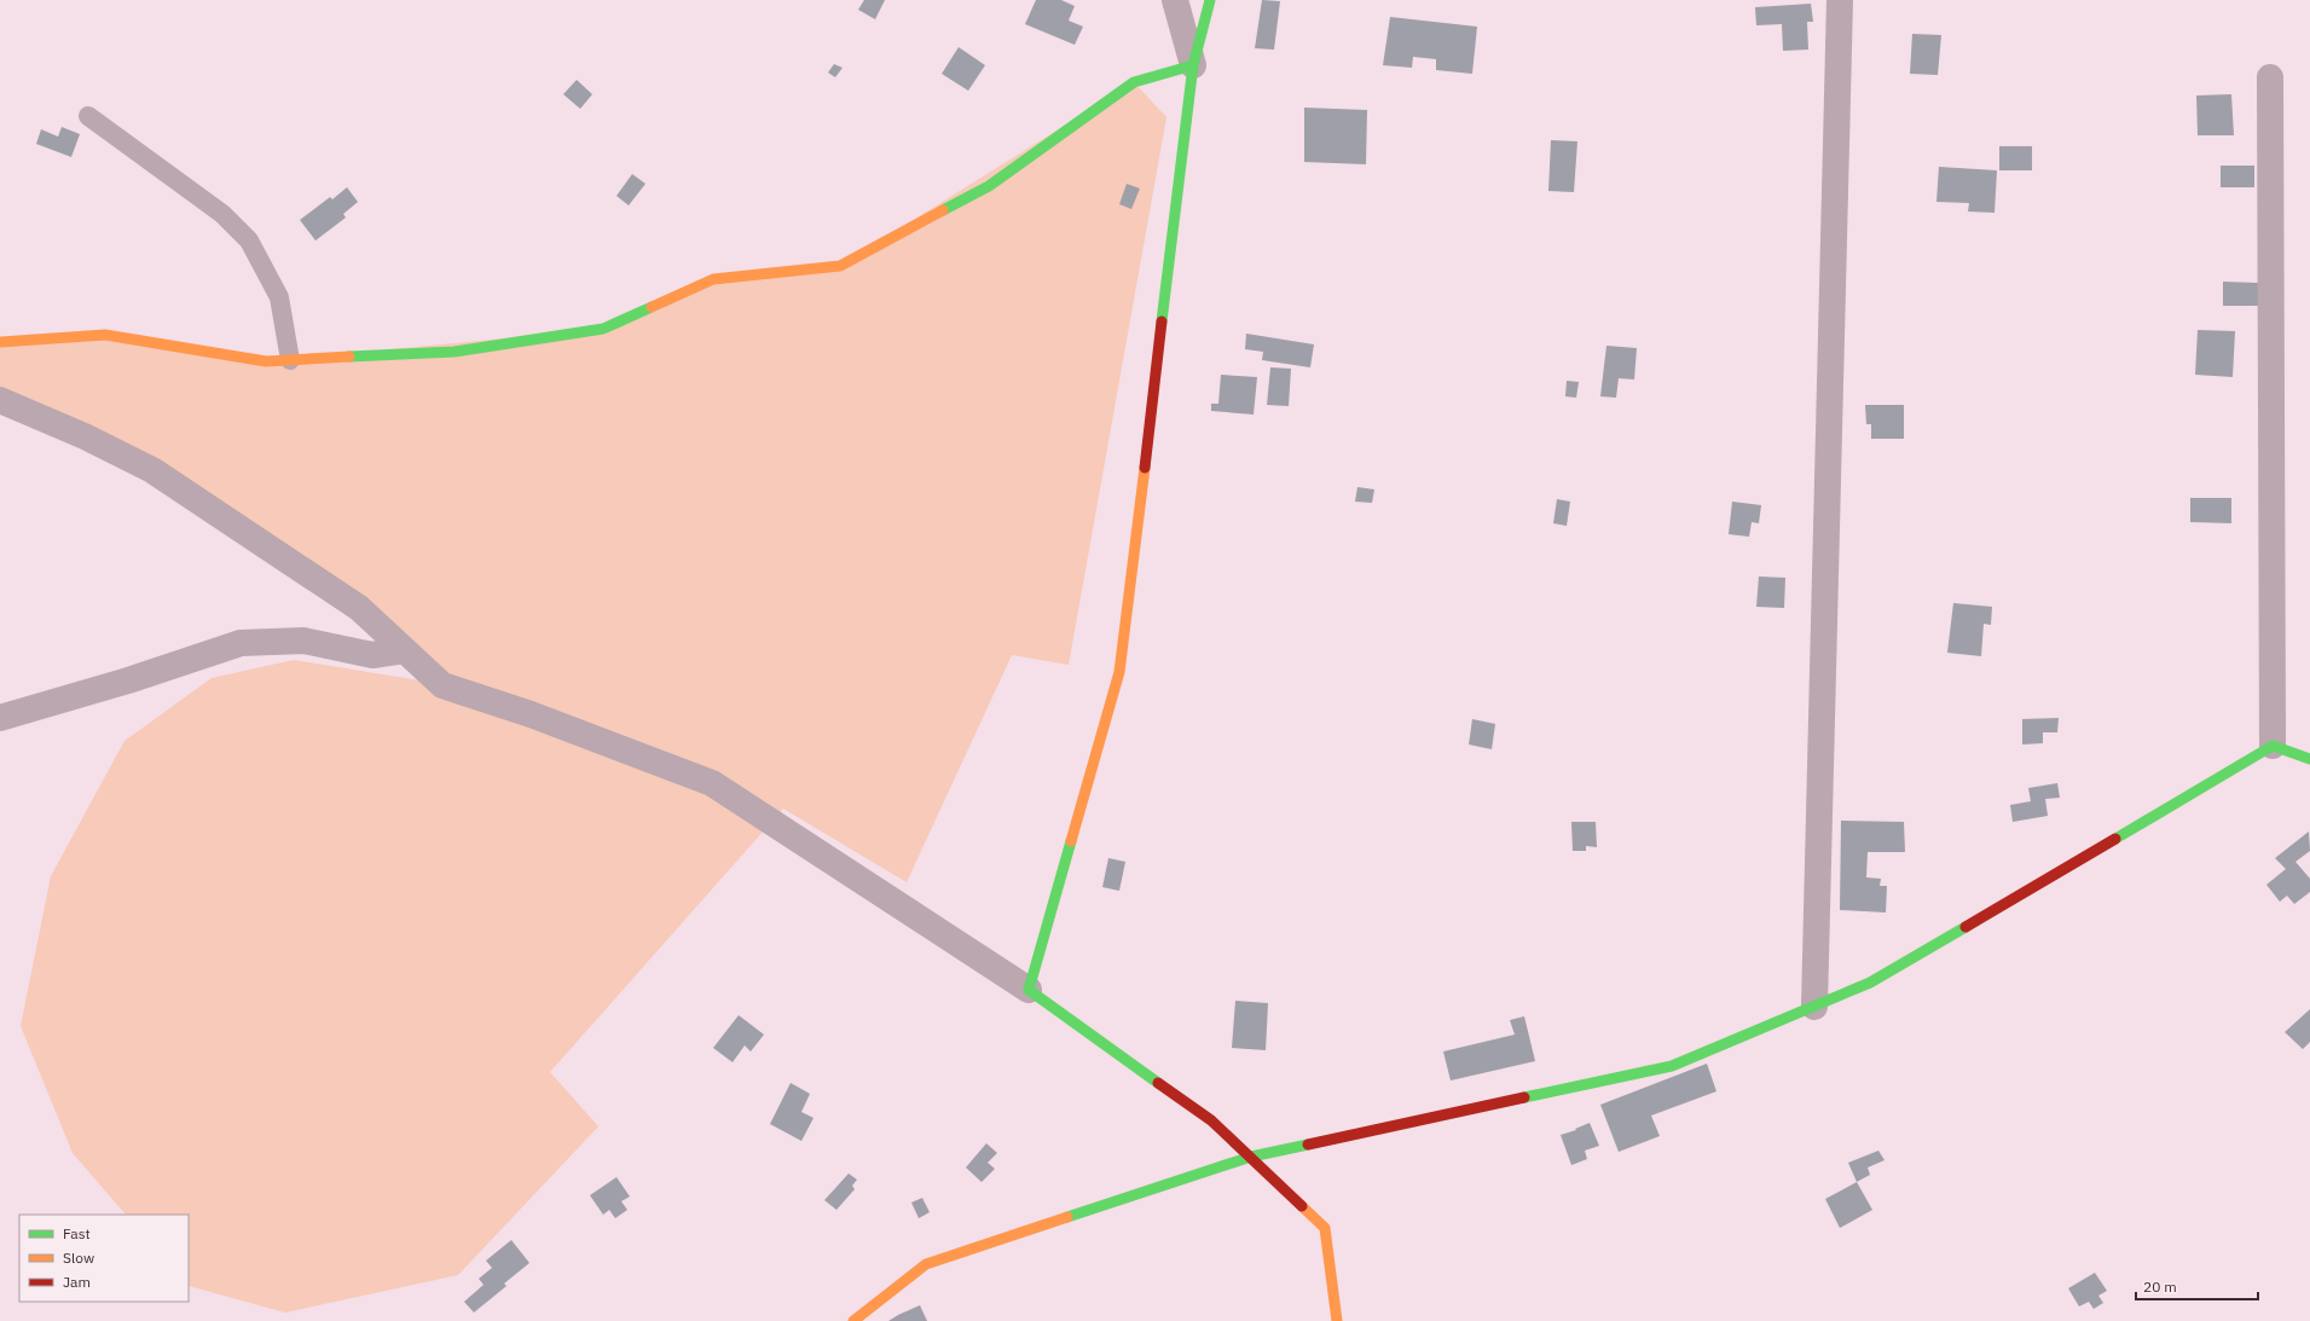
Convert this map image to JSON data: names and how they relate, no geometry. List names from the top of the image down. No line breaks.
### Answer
{"legend":["Fast","Slow","Jam"],"scale_bar":"20 m"}
